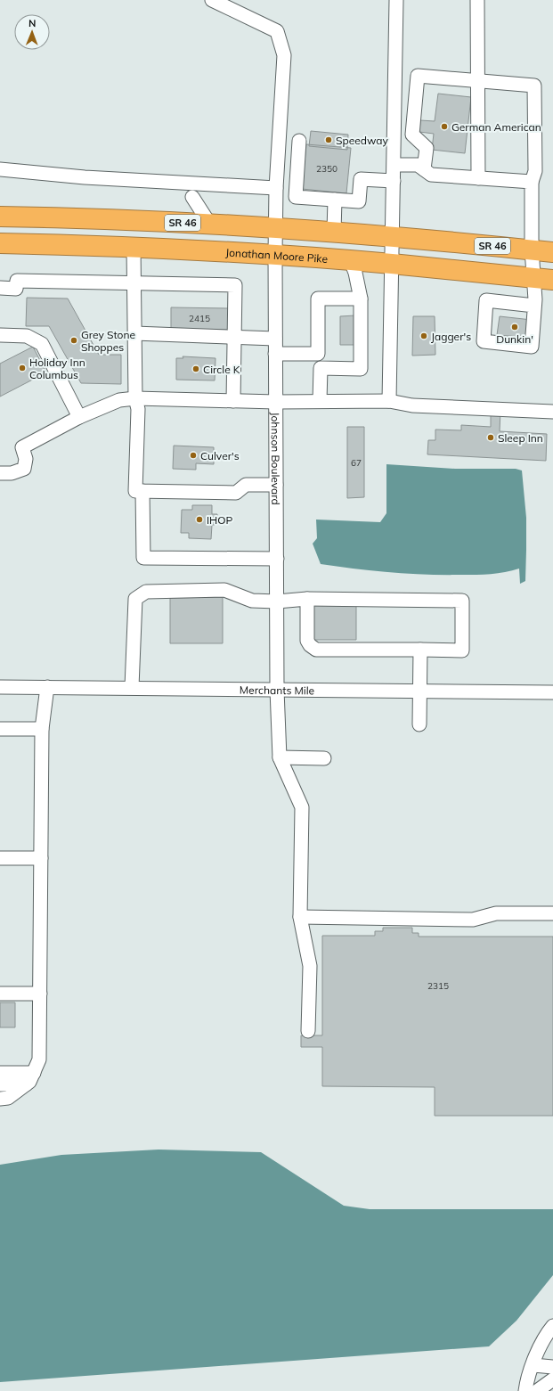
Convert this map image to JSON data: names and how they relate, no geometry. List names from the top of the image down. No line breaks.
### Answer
{"streets":{"highway":["SR 46","Jonathan Moore Pike"],"street":["Johnson Boulevard","Merchants Mile"]},"crossings":[["SR 46","Johnson Boulevard"],["Jonathan Moore Pike","Johnson Boulevard"],["Johnson Boulevard","Merchants Mile"]],"places":["German American","Speedway","Dunkin'","Jagger's","Grey Stone Shoppes","Holiday Inn Columbus","Circle K","Sleep Inn","Culver's","IHOP"],"house_numbers":["2350","2415","67","2315"],"north":"top"}
